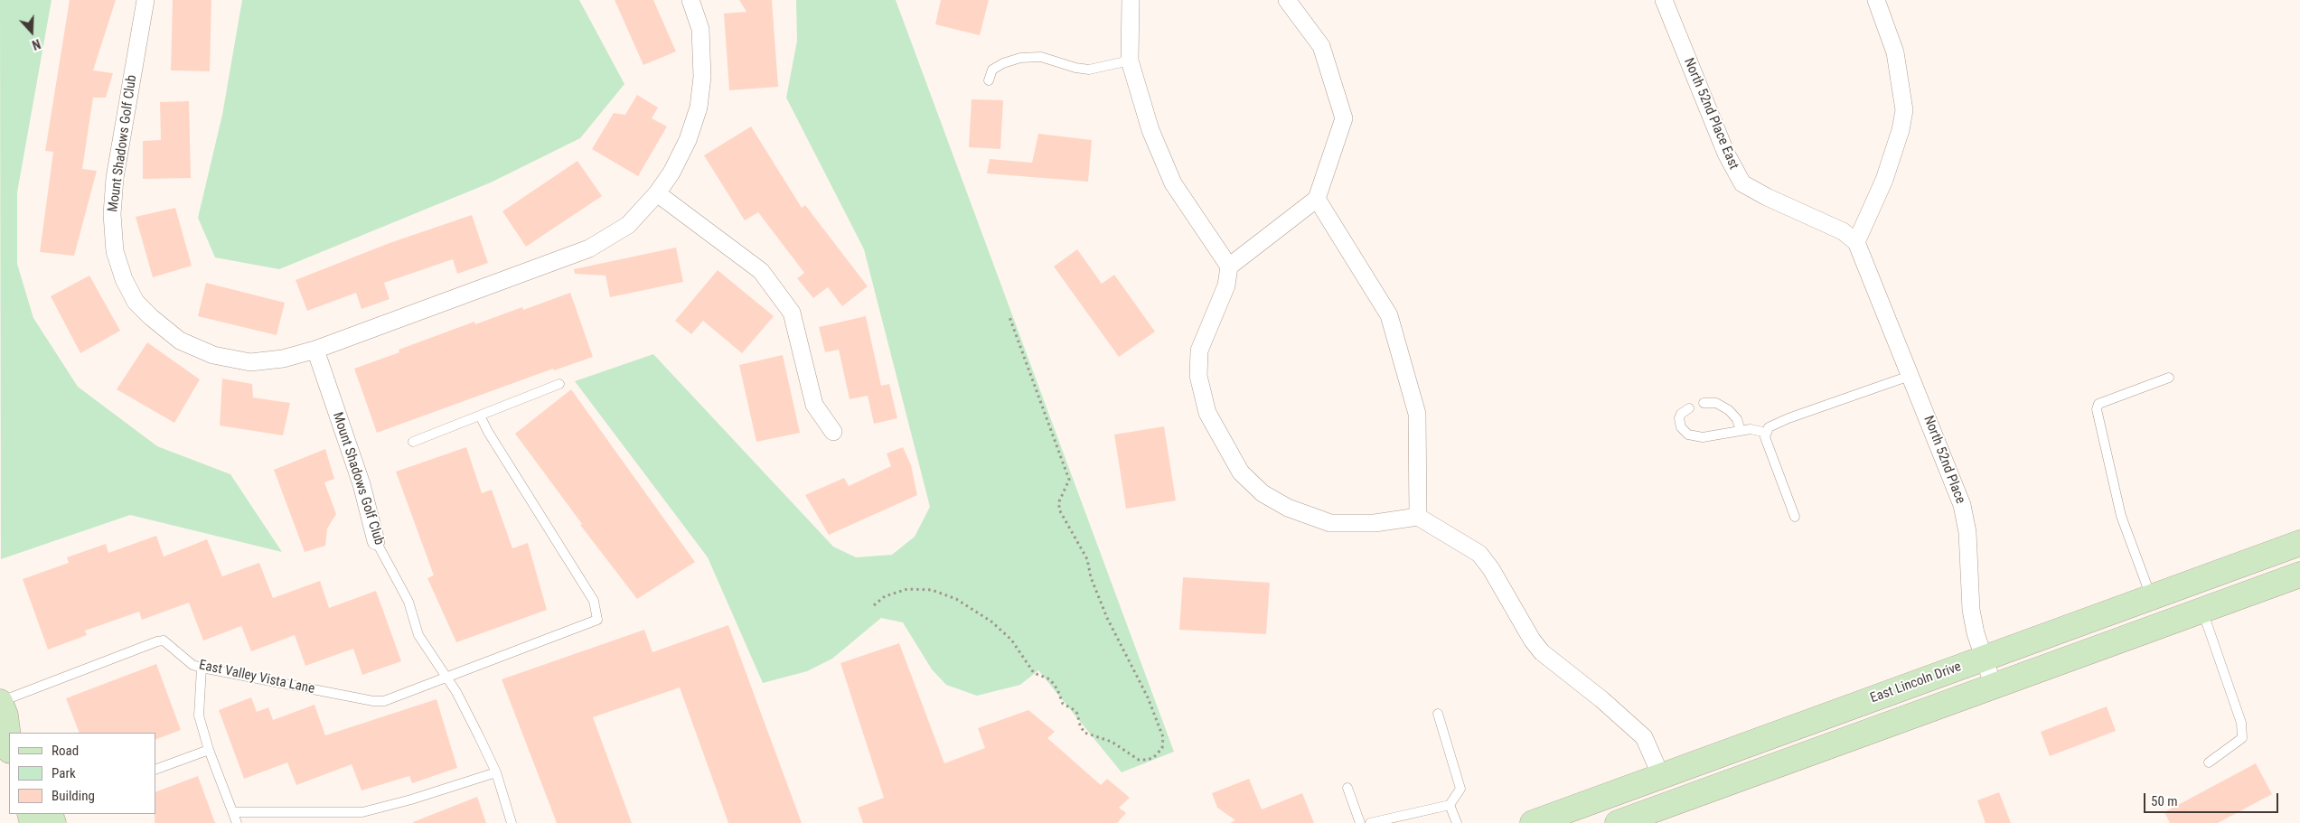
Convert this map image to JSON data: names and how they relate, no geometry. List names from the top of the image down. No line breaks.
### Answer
{"streets":{"main road":["East Lincoln Drive"],"street":["North 52nd Place East","Mount Shadows Golf Club","North 52nd Place"],"lane":["East Valley Vista Lane"]},"crossings":[["North 52nd Place East","North 52nd Place"],["Mount Shadows Golf Club","East Valley Vista Lane"],["North 52nd Place","East Lincoln Drive"]],"legend":["Road","Park","Building"],"scale_bar":"50 m","north":"bottom"}
